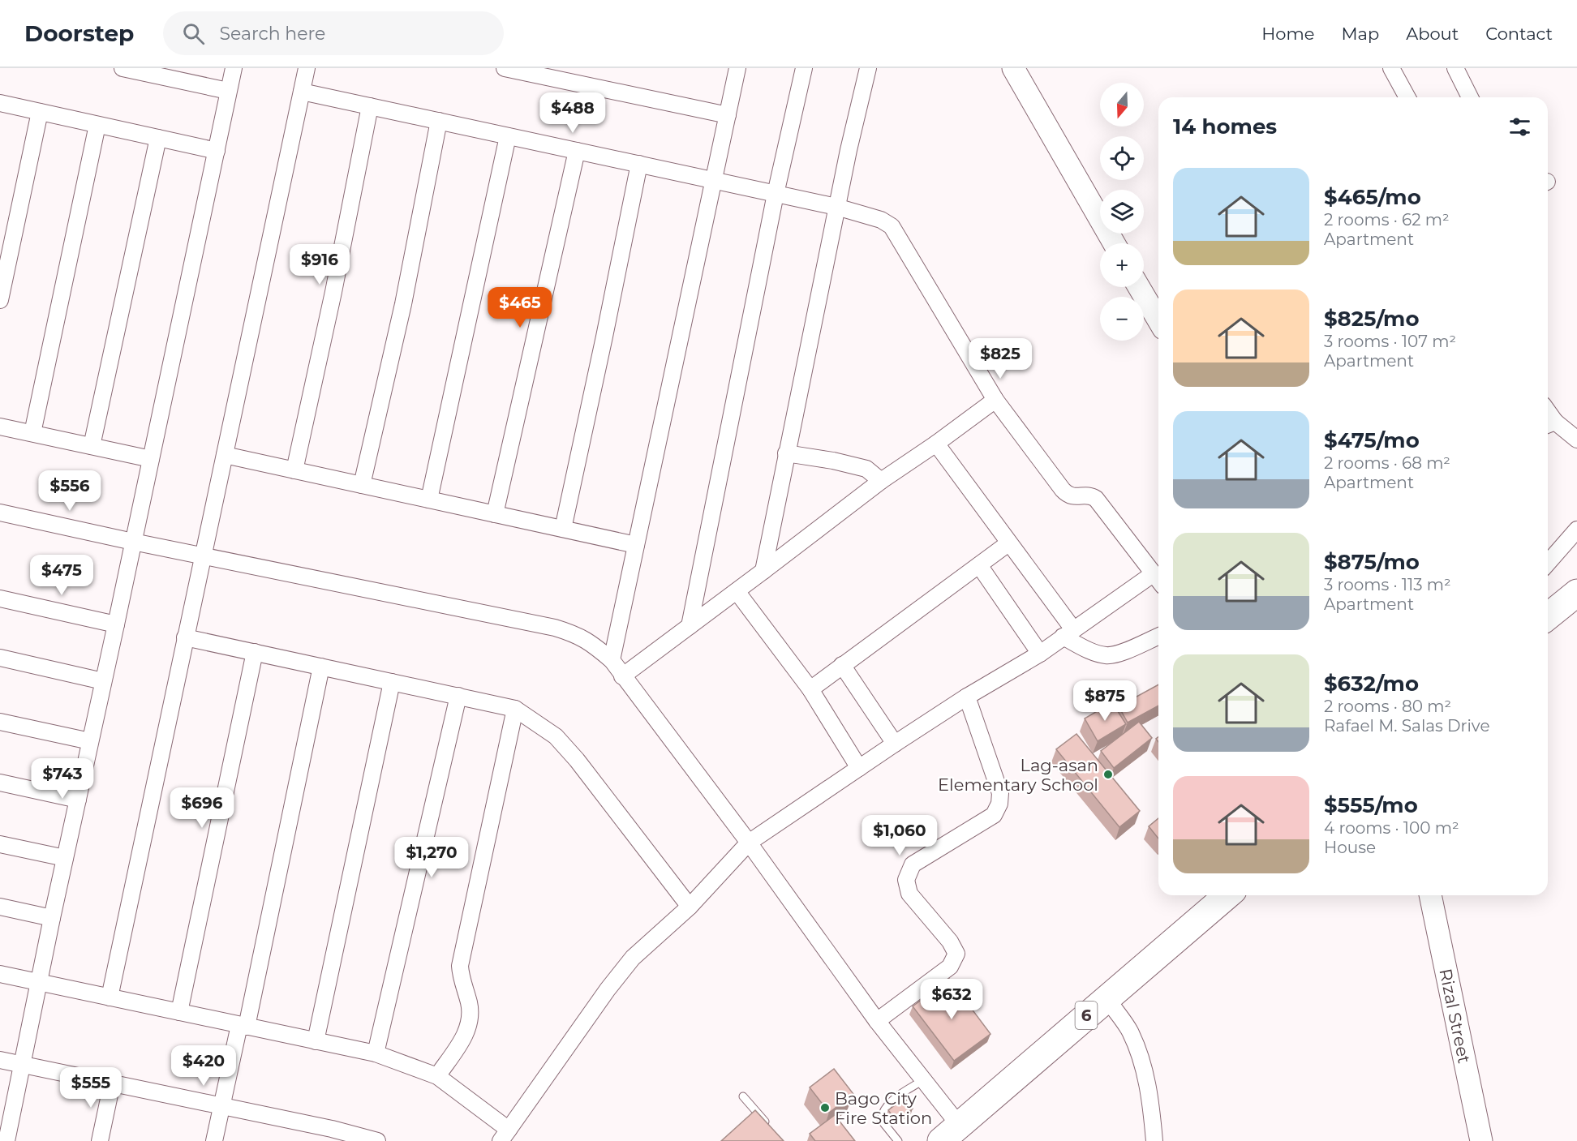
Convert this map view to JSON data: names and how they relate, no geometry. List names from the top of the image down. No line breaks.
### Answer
{"streets":{"highway":["6"],"street":["Rizal Street"]},"places":["Lag-asan Elementary School","Bago City Fire Station"],"north":"bottom","page":{"header":"Doorstep","search":"Search here","nav":["Home","Map","About","Contact"],"map_buttons":["+","−"],"price":["$488","$916","$465","$825","$556","$475","$875","$743","$696","$1,060","$1,270","$632","$420","$555"],"heading":"14 homes","list":[{"name":"$465/mo","note":"2 rooms · 62 m² · Apartment"},{"name":"$825/mo","note":"3 rooms · 107 m² · Apartment"},{"name":"$475/mo","note":"2 rooms · 68 m² · Apartment"},{"name":"$875/mo","note":"3 rooms · 113 m² · Apartment"},{"name":"$632/mo","note":"2 rooms · 80 m² · Rafael M. Salas Drive"},{"name":"$555/mo","note":"4 rooms · 100 m² · House"}]}}
